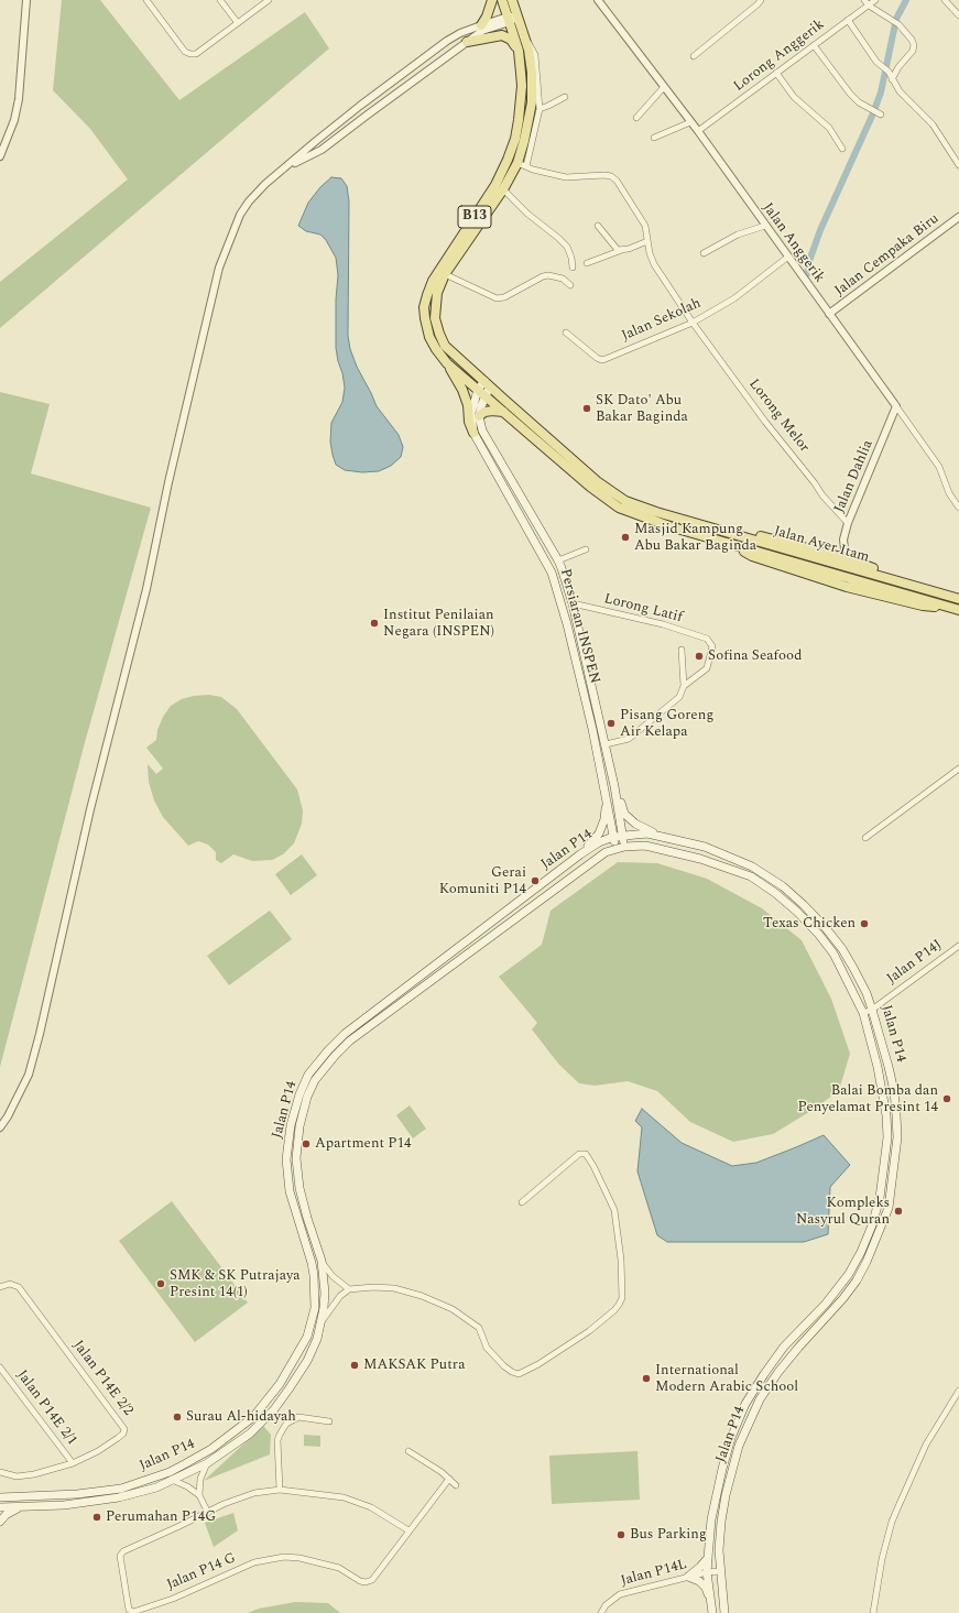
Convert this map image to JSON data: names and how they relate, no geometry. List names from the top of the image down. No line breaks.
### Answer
{"streets":{"main road":["B13","Jalan Ayer Itam","Persiaran INSPEN","Jalan P14"],"street":["Lorong Anggerik","Jalan Anggerik","Jalan Cempaka Biru","Jalan Sekolah","Lorong Melor","Jalan Dahlia","Lorong Latif","Jalan P14J","Jalan P14E 2/2","Jalan P14E 2/1","Jalan P14 G","Jalan P14L"]},"crossings":[["Lorong Anggerik","Jalan Anggerik"],["B13","Lorong Melor"],["B13","Jalan Ayer Itam"],["B13","Persiaran INSPEN"],["Jalan Anggerik","Jalan Cempaka Biru"],["Jalan Anggerik","Jalan Sekolah"],["Jalan Anggerik","Jalan Dahlia"],["Jalan Sekolah","Lorong Melor"],["Lorong Melor","Jalan Dahlia"],["Jalan Ayer Itam","Persiaran INSPEN"],["Lorong Latif","Persiaran INSPEN"],["Jalan P14","Jalan P14J"],["Jalan P14","Jalan P14L"],["Jalan P14E 2/2","Jalan P14E 2/1"]],"places":["SK Dato' Abu Bakar Baginda","Masjid Kampung Abu Bakar Baginda","Institut Penilaian Negara (INSPEN)","Sofina Seafood","Pisang Goreng Air Kelapa","Gerai Komuniti P14","Texas Chicken","Balai Bomba dan Penyelamat Presint 14","Apartment P14","Kompleks Nasyrul Quran","SMK & SK Putrajaya Presint 14(1)","MAKSAK Putra","International Modern Arabic School","Surau Al-hidayah","Perumahan P14G","Bus Parking"]}
